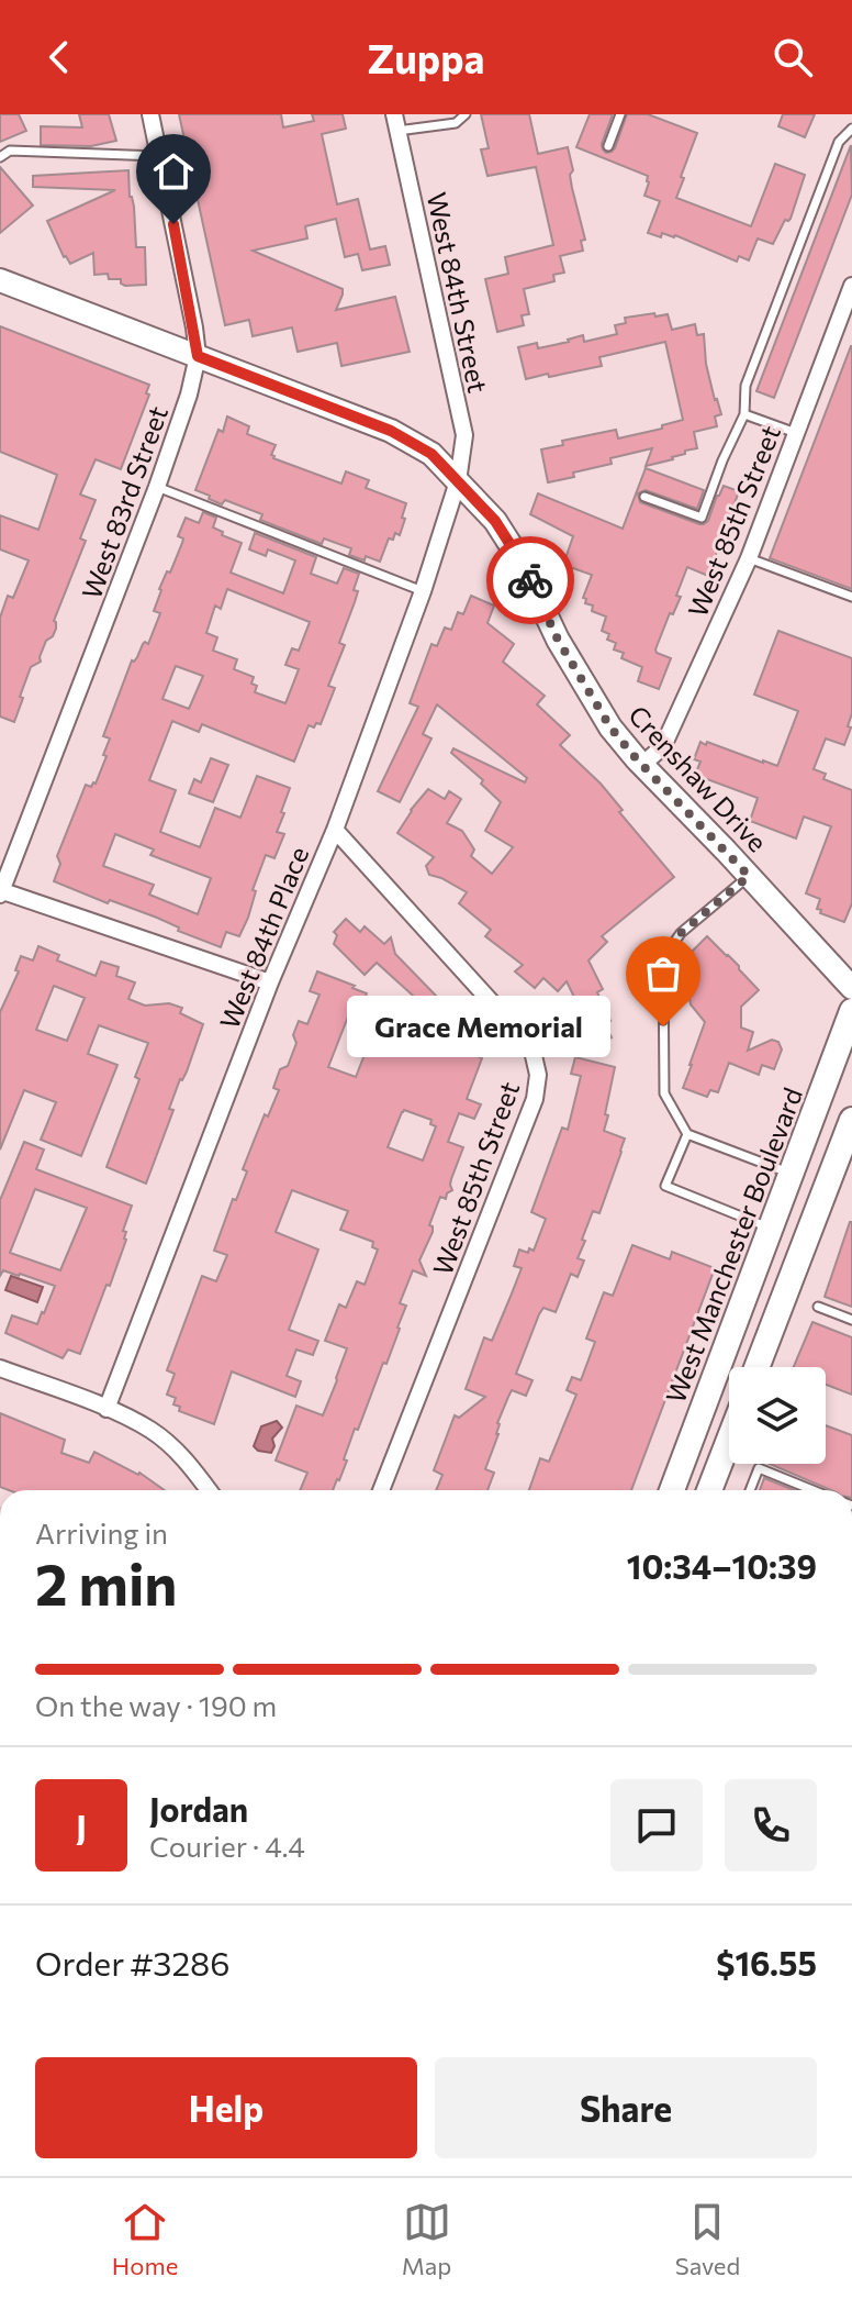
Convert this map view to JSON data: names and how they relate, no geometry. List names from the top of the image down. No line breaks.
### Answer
{"streets":{"main road":["Crenshaw Drive","West Manchester Boulevard"],"street":["West 84th Street","West 83rd Street","West 85th Street","West 84th Place"]},"crossings":[["West 84th Street","Crenshaw Drive"],["West 84th Street","West 84th Place"],["West 83rd Street","Crenshaw Drive"],["West 85th Street","Crenshaw Drive"],["West 85th Street","West 84th Place"],["Crenshaw Drive","West 84th Place"]],"places":["Grace Memorial"],"page":{"header":"Zuppa","bubble":"Grace Memorial","heading":["2 min","Arriving in","10:34–10:39"],"panel":["Jordan","Courier · 4.4","Order #3286","$16.55"],"bar":"On the way · 190 m","round":"J","buttons":["Help","Share"],"tabs":["Home","Map","Saved"]}}
